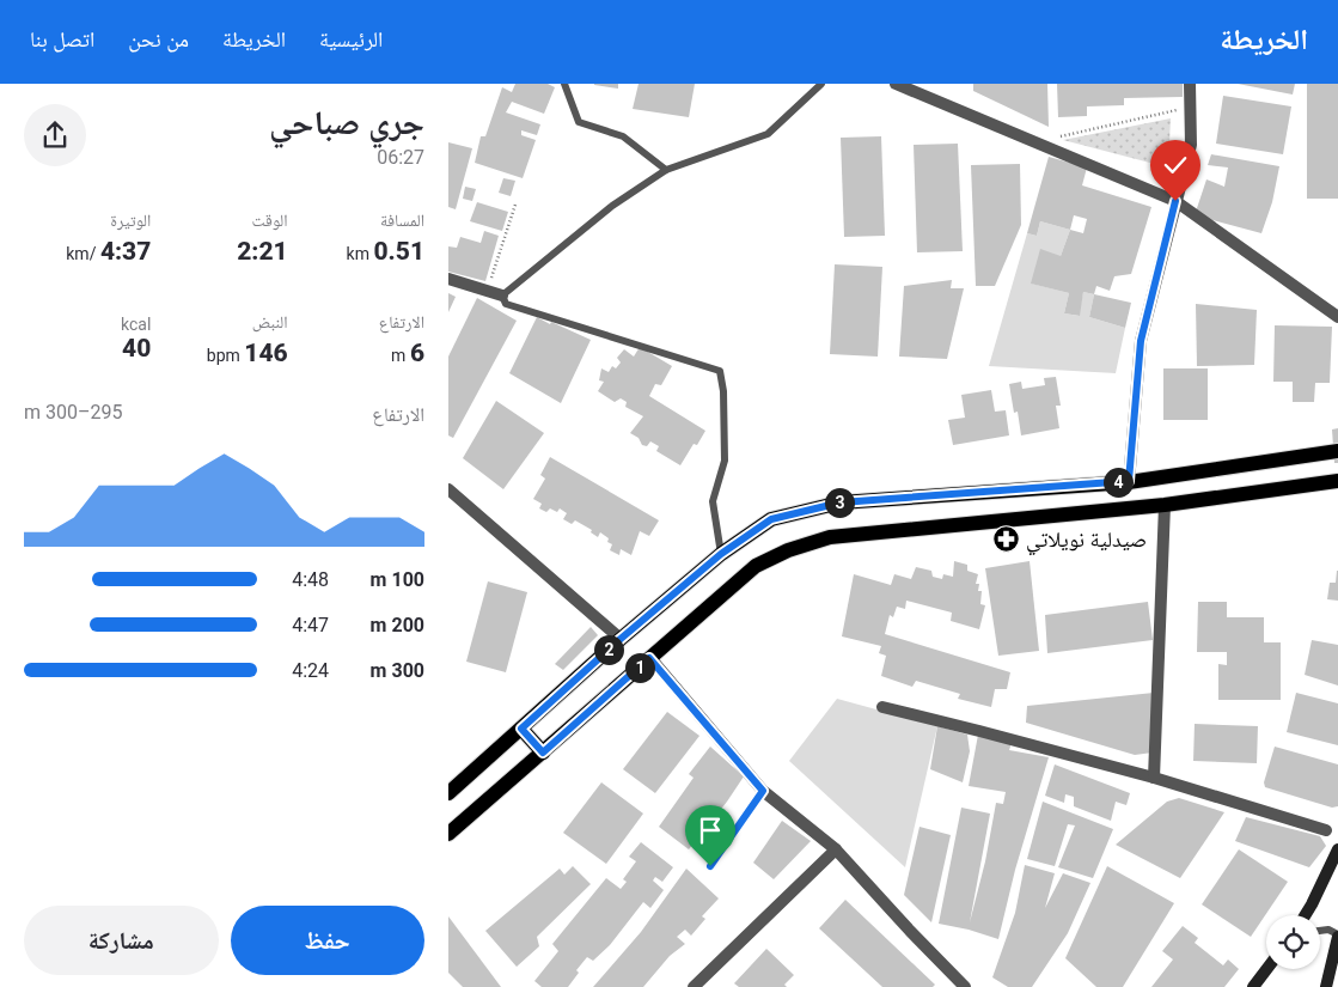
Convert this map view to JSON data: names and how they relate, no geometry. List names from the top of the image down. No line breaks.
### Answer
{"places":{"pharmacy":["صيدلية نويلاتي"]},"page":{"header":"الخريطة","nav":["الرئيسية","الخريطة","من نحن","اتصل بنا"],"heading":["جري صباحي","06:27"],"stats":[["المسافة","0.51 km"],["الوقت","2:21"],["الوتيرة","4:37 /km"],["الارتفاع","6 m"],["النبض","146 bpm"],["kcal","40"]],"chart":["الارتفاع","295–300 m"],"pins":["4","3","2","1"],"list":[{"name":"100 m","note":"4:48"},{"name":"200 m","note":"4:47"},{"name":"300 m","note":"4:24"}],"buttons":["حفظ","مشاركة"]}}
